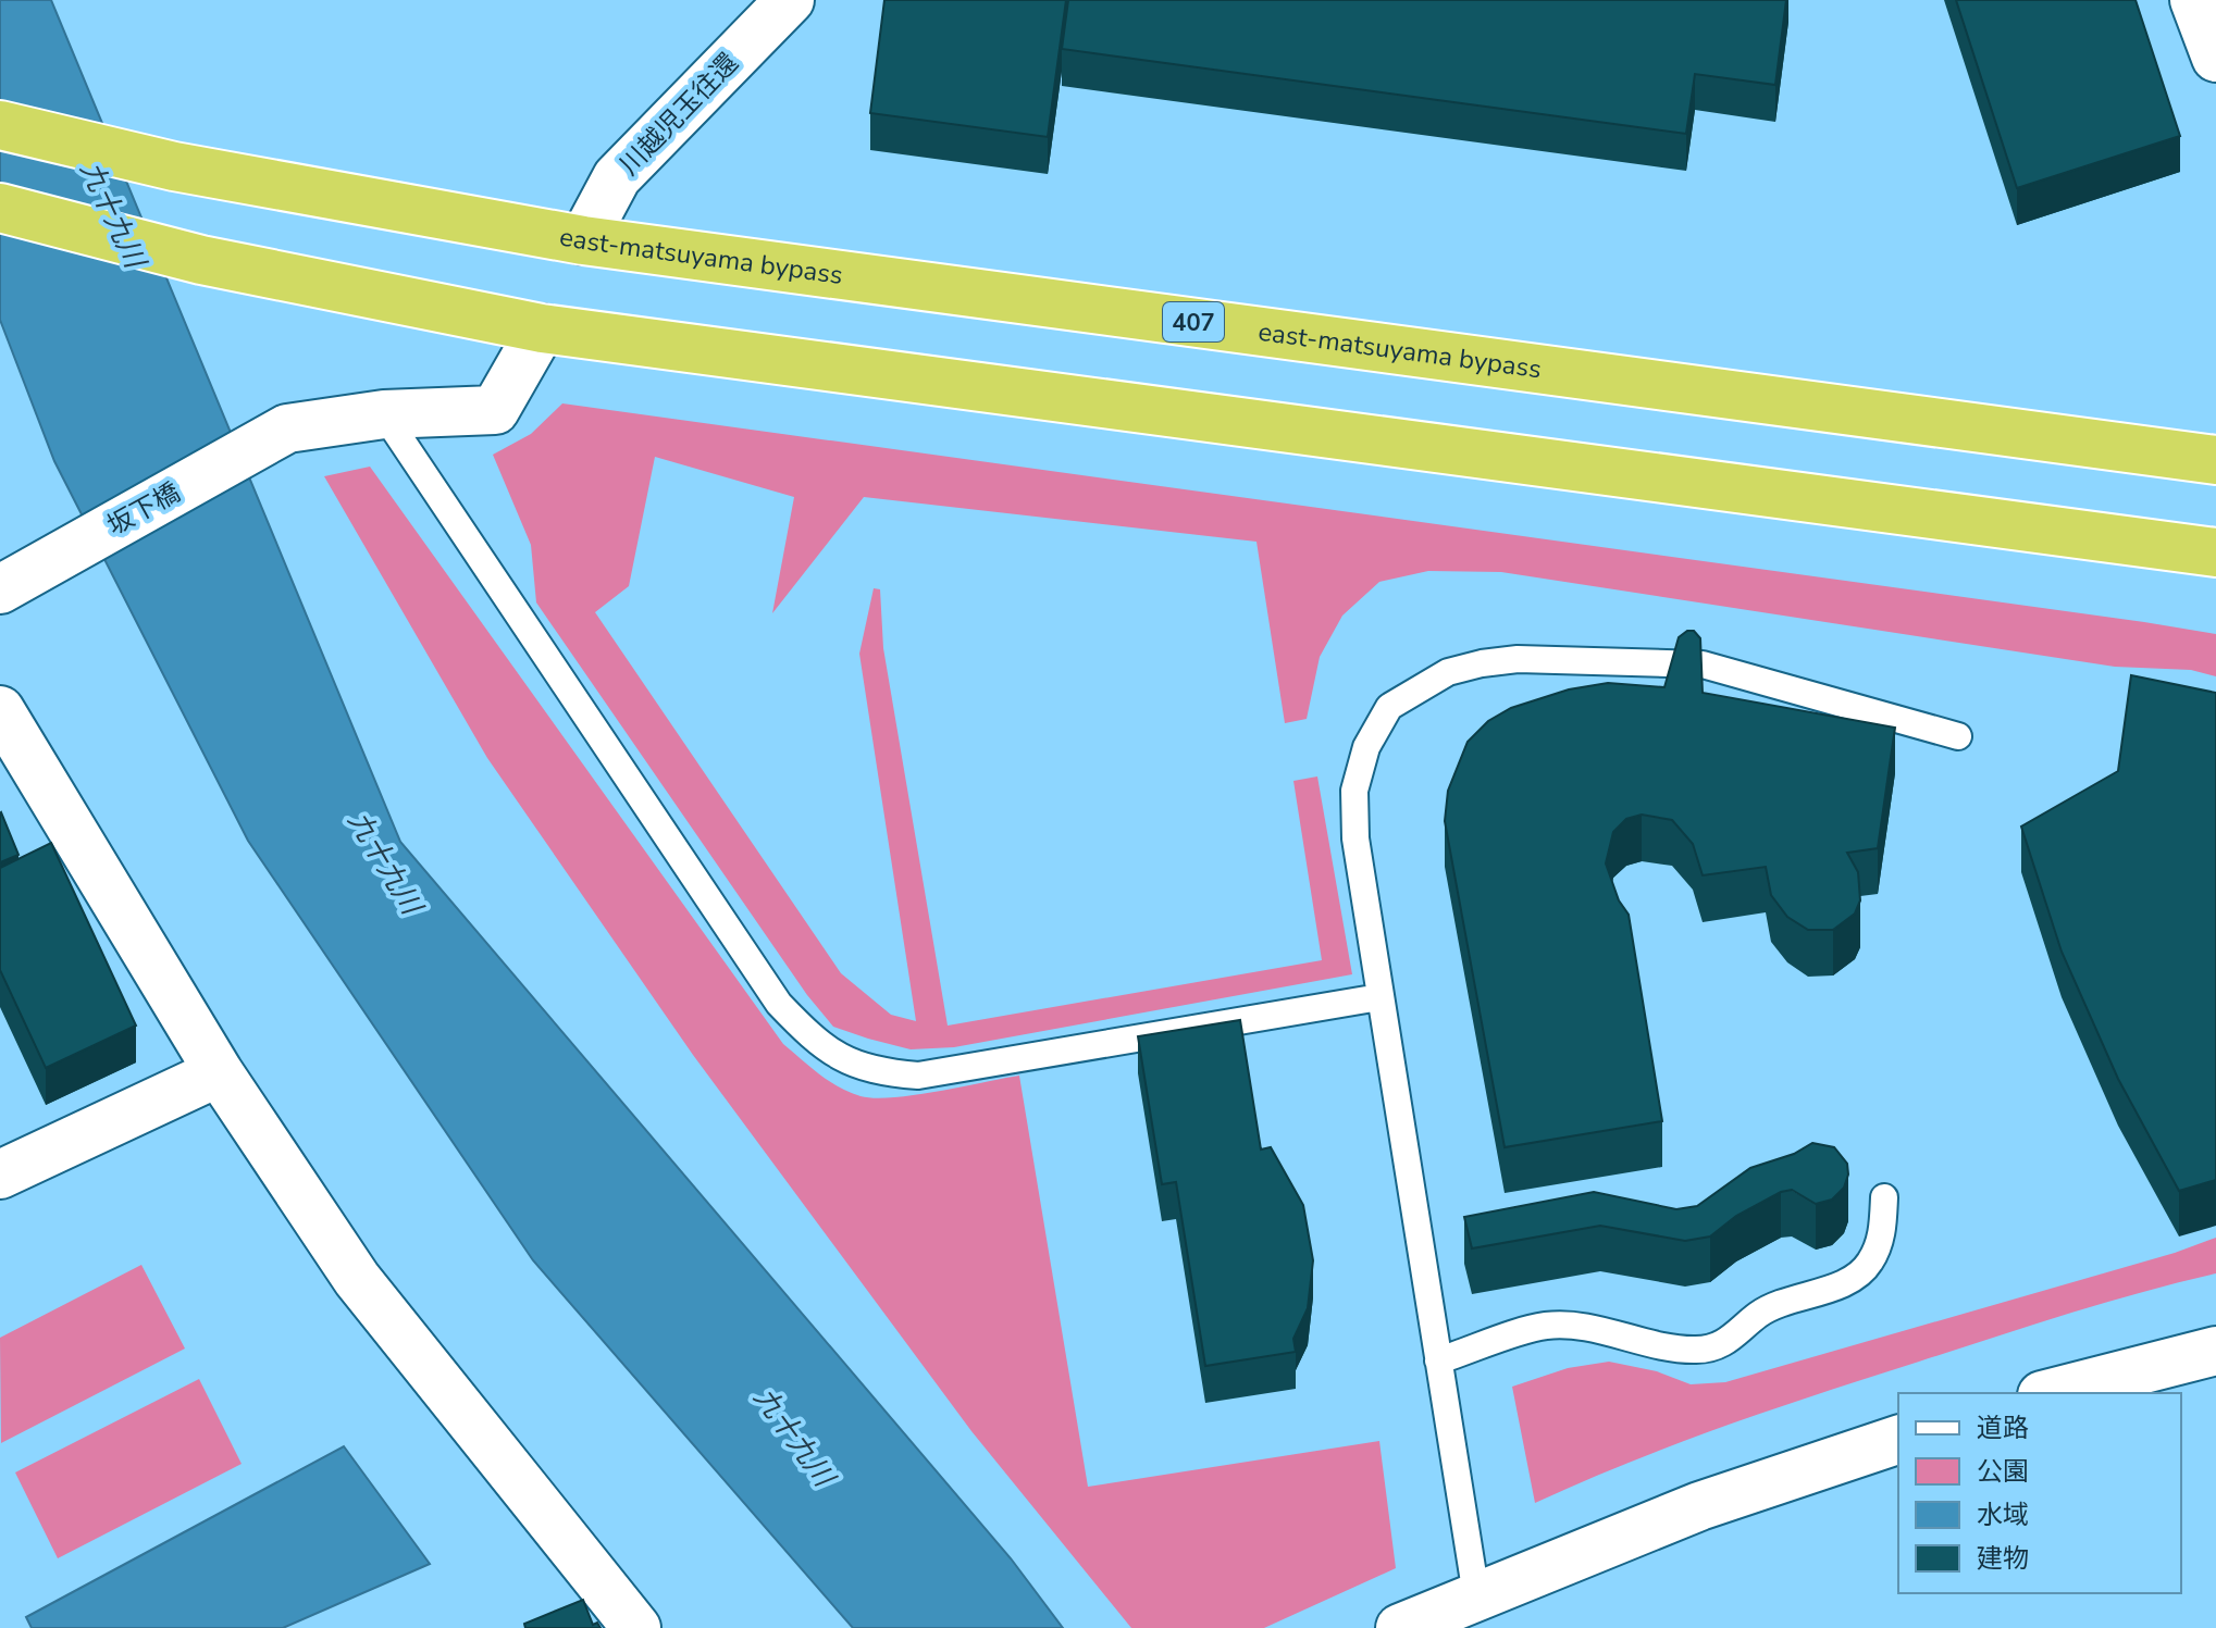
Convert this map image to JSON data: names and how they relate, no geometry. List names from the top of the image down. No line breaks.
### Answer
{"streets":{"highway":["east-matsuyama bypass","407"],"street":["川越児玉往還","坂下橋"]},"crossings":[["川越児玉往還","east-matsuyama bypass"]],"water":["九十九川"],"legend":["道路","公園","水域","建物"]}
